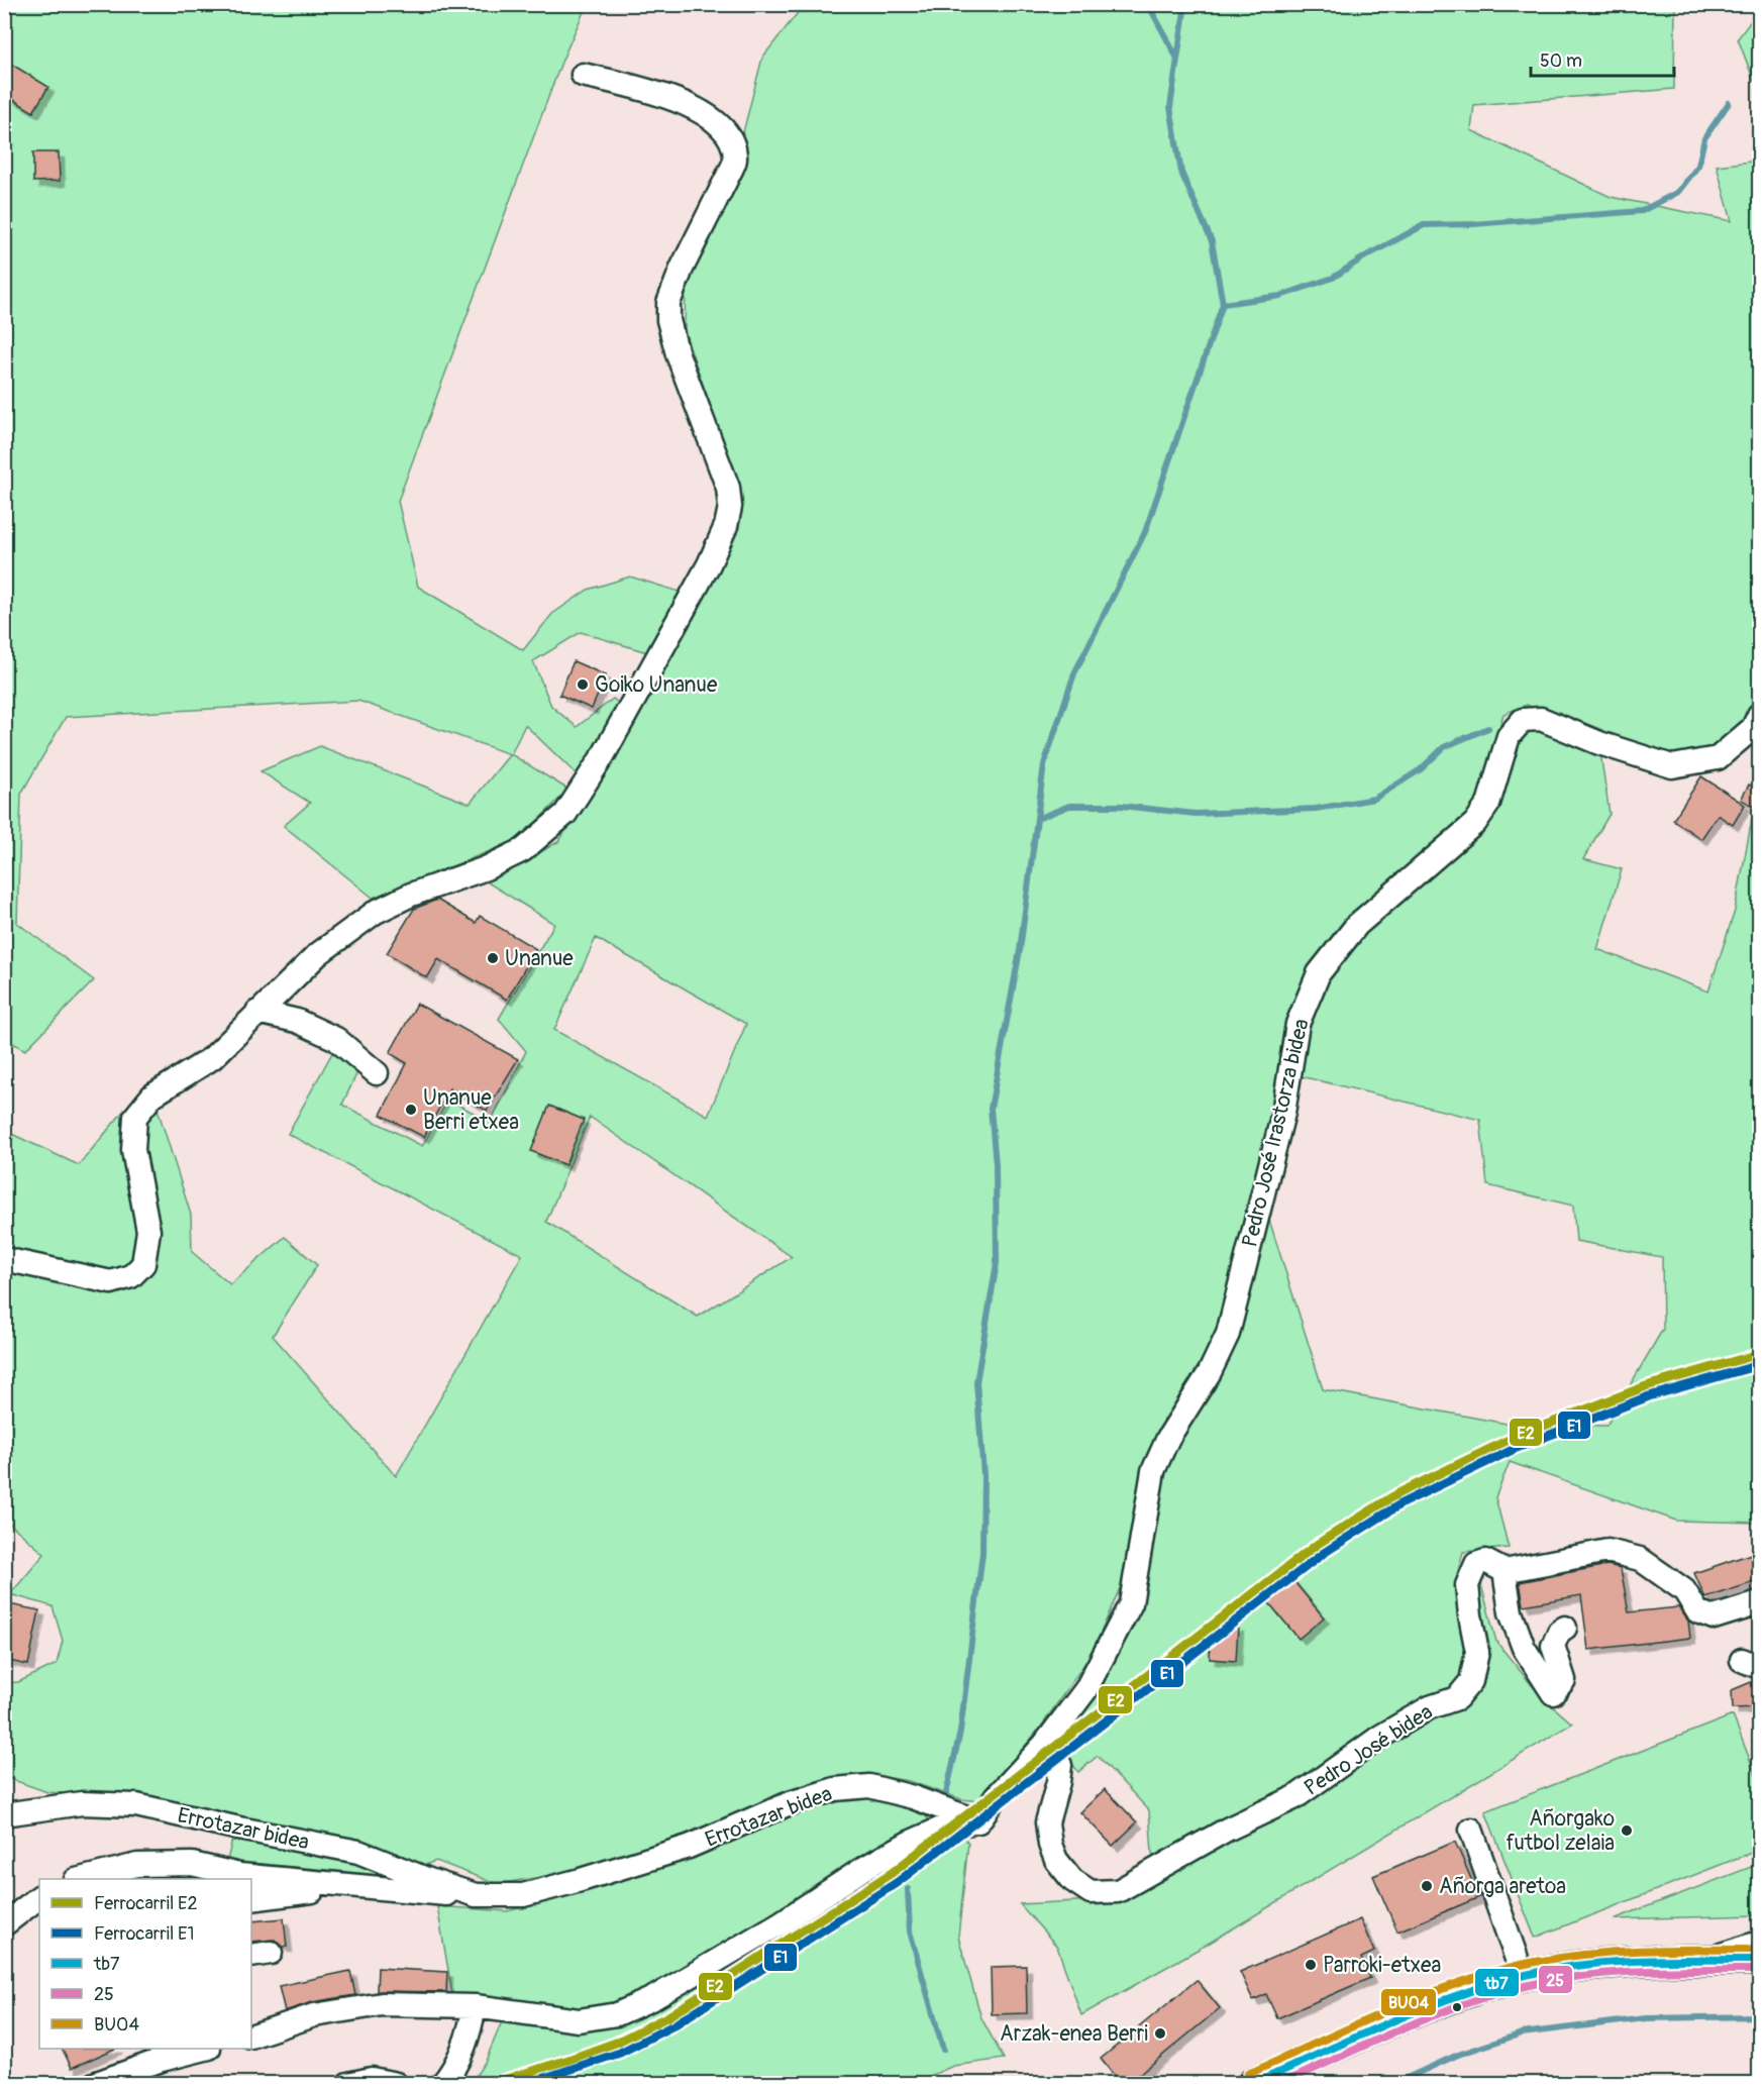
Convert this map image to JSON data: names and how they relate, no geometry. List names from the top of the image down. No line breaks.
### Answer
{"streets":{"street":["Pedro José Irastorza bidea","Pedro José bidea","Errotazar bidea"]},"crossings":[["Pedro José Irastorza bidea","Pedro José bidea"],["Pedro José Irastorza bidea","Errotazar bidea"]],"places":["Goiko Unanue","Unanue","Unanue Berri etxea","Añorgako futbol zelaia","Añorga aretoa","Parroki-etxea","Arzak-enea Berri"],"lines":["rail line E2","rail line E1","transit line BU04","transit line tb7","transit line 25"],"legend":["Ferrocarril E2","Ferrocarril E1","tb7","25","BU04"],"scale_bar":"50 m"}
